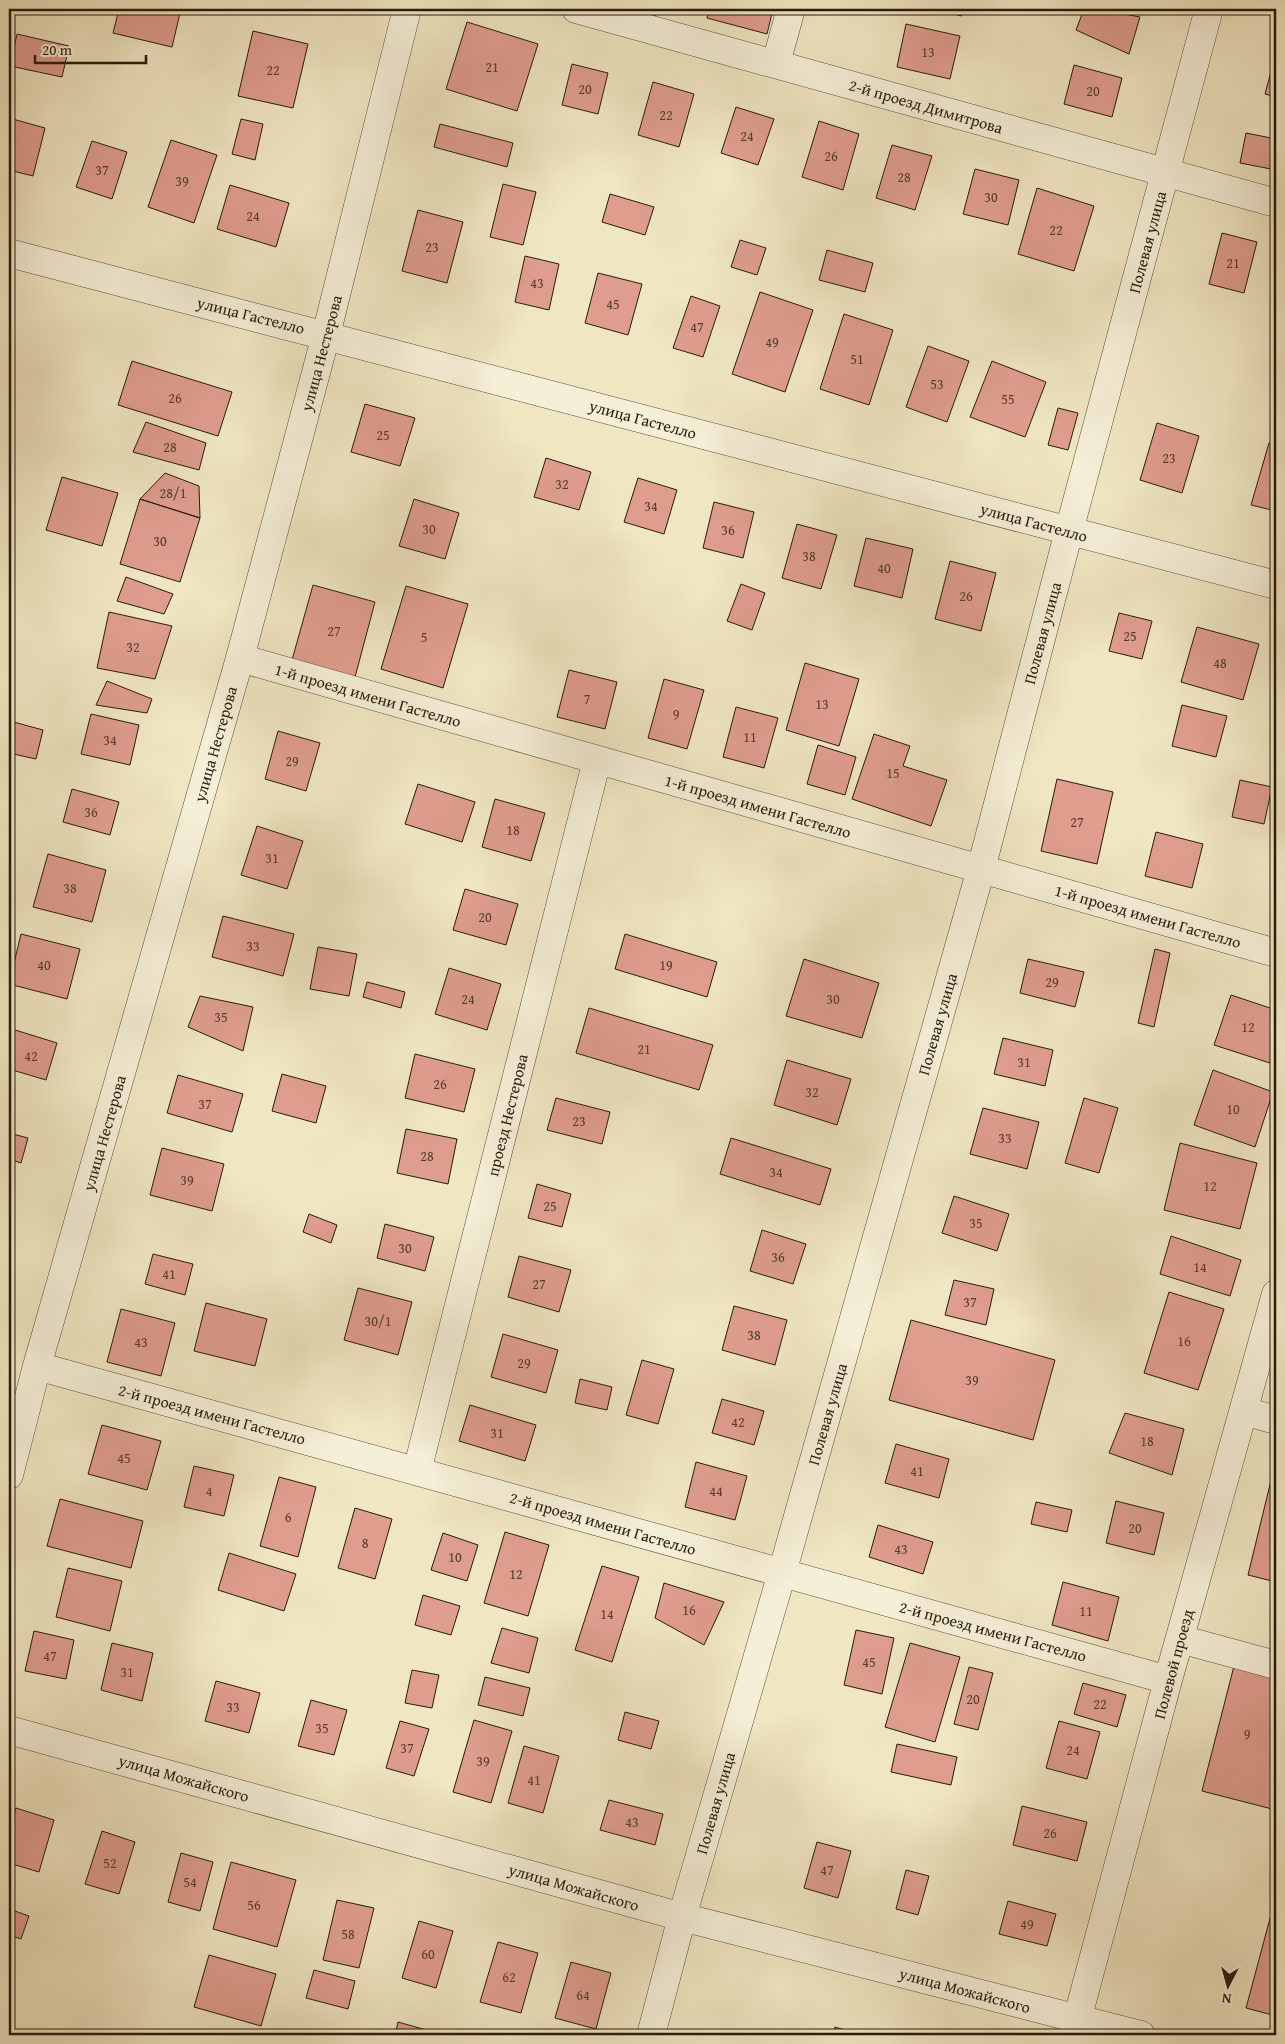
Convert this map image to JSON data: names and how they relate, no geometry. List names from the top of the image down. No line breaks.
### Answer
{"streets":{"street":["2-й проезд Димитрова","Полевая улица","улица Гастелло","улица Нестерова","1-й проезд имени Гастелло","проезд Нестерова","2-й проезд имени Гастелло","Полевой проезд","улица Можайского"]},"crossings":[["2-й проезд Димитрова","Полевая улица"],["Полевая улица","улица Гастелло"],["Полевая улица","1-й проезд имени Гастелло"],["Полевая улица","2-й проезд имени Гастелло"],["Полевая улица","улица Можайского"],["улица Гастелло","улица Нестерова"],["улица Нестерова","1-й проезд имени Гастелло"],["улица Нестерова","2-й проезд имени Гастелло"],["1-й проезд имени Гастелло","проезд Нестерова"],["проезд Нестерова","2-й проезд имени Гастелло"],["2-й проезд имени Гастелло","Полевой проезд"],["Полевой проезд","улица Можайского"]],"house_numbers":["13","21","22","20","20","22","24","26","37","28","39","30","24","22","23","21","43","45","47","49","51","53","26","55","25","28","23","32","28/1","34","30","36","30","38","40","26","27","25","5","32","48","7","13","9","11","34","29","15","36","27","18","31","38","20","33","40","19","29","24","30","35","12","21","42","31","26","32","37","10","23","33","28","34","39","12","25","35","30","36","14","41","27","37","30/1","38","16","43","29","39","42","31","18","45","41","4","44","6","20","8","43","10","12","16","11","14","47","45","31","20","22","33","35","9","37","24","39","41","43","26","52","47","54","56","49","58","60","62","64"],"scale_bar":"20 m","north":"bottom"}
